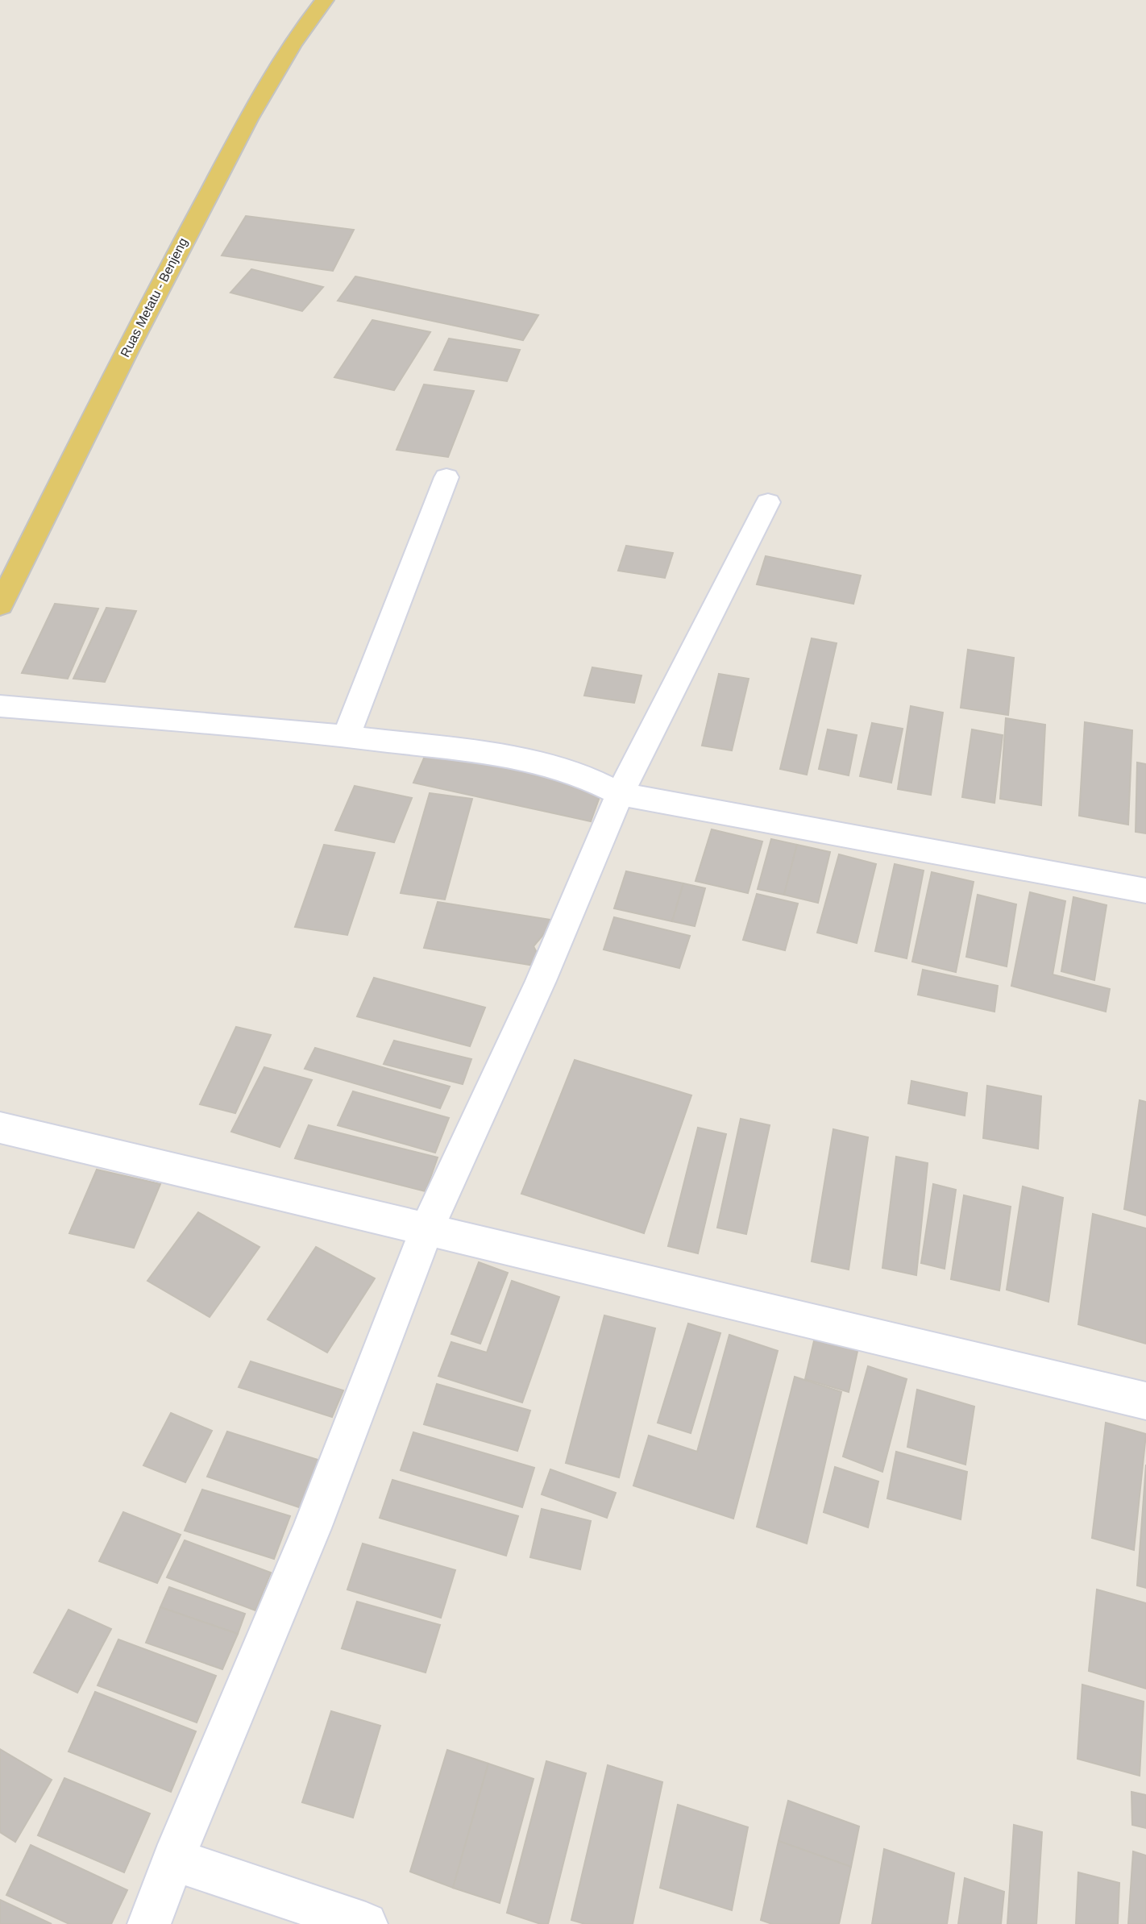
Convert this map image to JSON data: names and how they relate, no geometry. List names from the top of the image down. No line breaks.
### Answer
{"streets":{"main road":["Ruas Metatu - Benjeng"]}}
